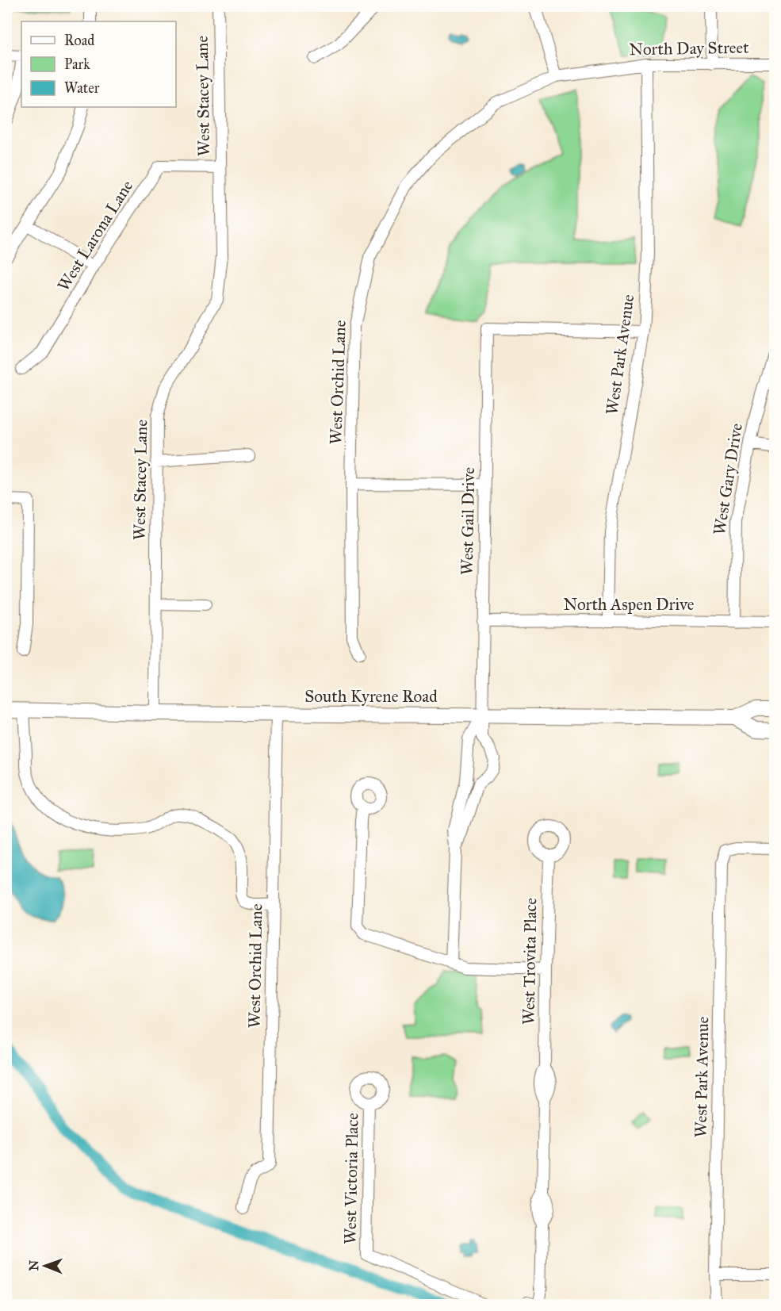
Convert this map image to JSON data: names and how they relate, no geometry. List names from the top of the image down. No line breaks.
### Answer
{"streets":{"main road":["South Kyrene Road"],"street":["North Day Street","West Stacey Lane","West Larona Lane","West Park Avenue","West Orchid Lane","West Gary Drive","West Gail Drive","North Aspen Drive","West Trovita Place","West Victoria Place"]},"crossings":[["North Day Street","West Park Avenue"],["North Day Street","West Orchid Lane"],["West Stacey Lane","West Larona Lane"],["West Stacey Lane","South Kyrene Road"],["West Park Avenue","West Gail Drive"],["West Park Avenue","North Aspen Drive"],["West Orchid Lane","South Kyrene Road"],["West Gary Drive","North Aspen Drive"],["West Gail Drive","North Aspen Drive"],["West Gail Drive","South Kyrene Road"]],"legend":["Road","Park","Water"],"north":"left"}
